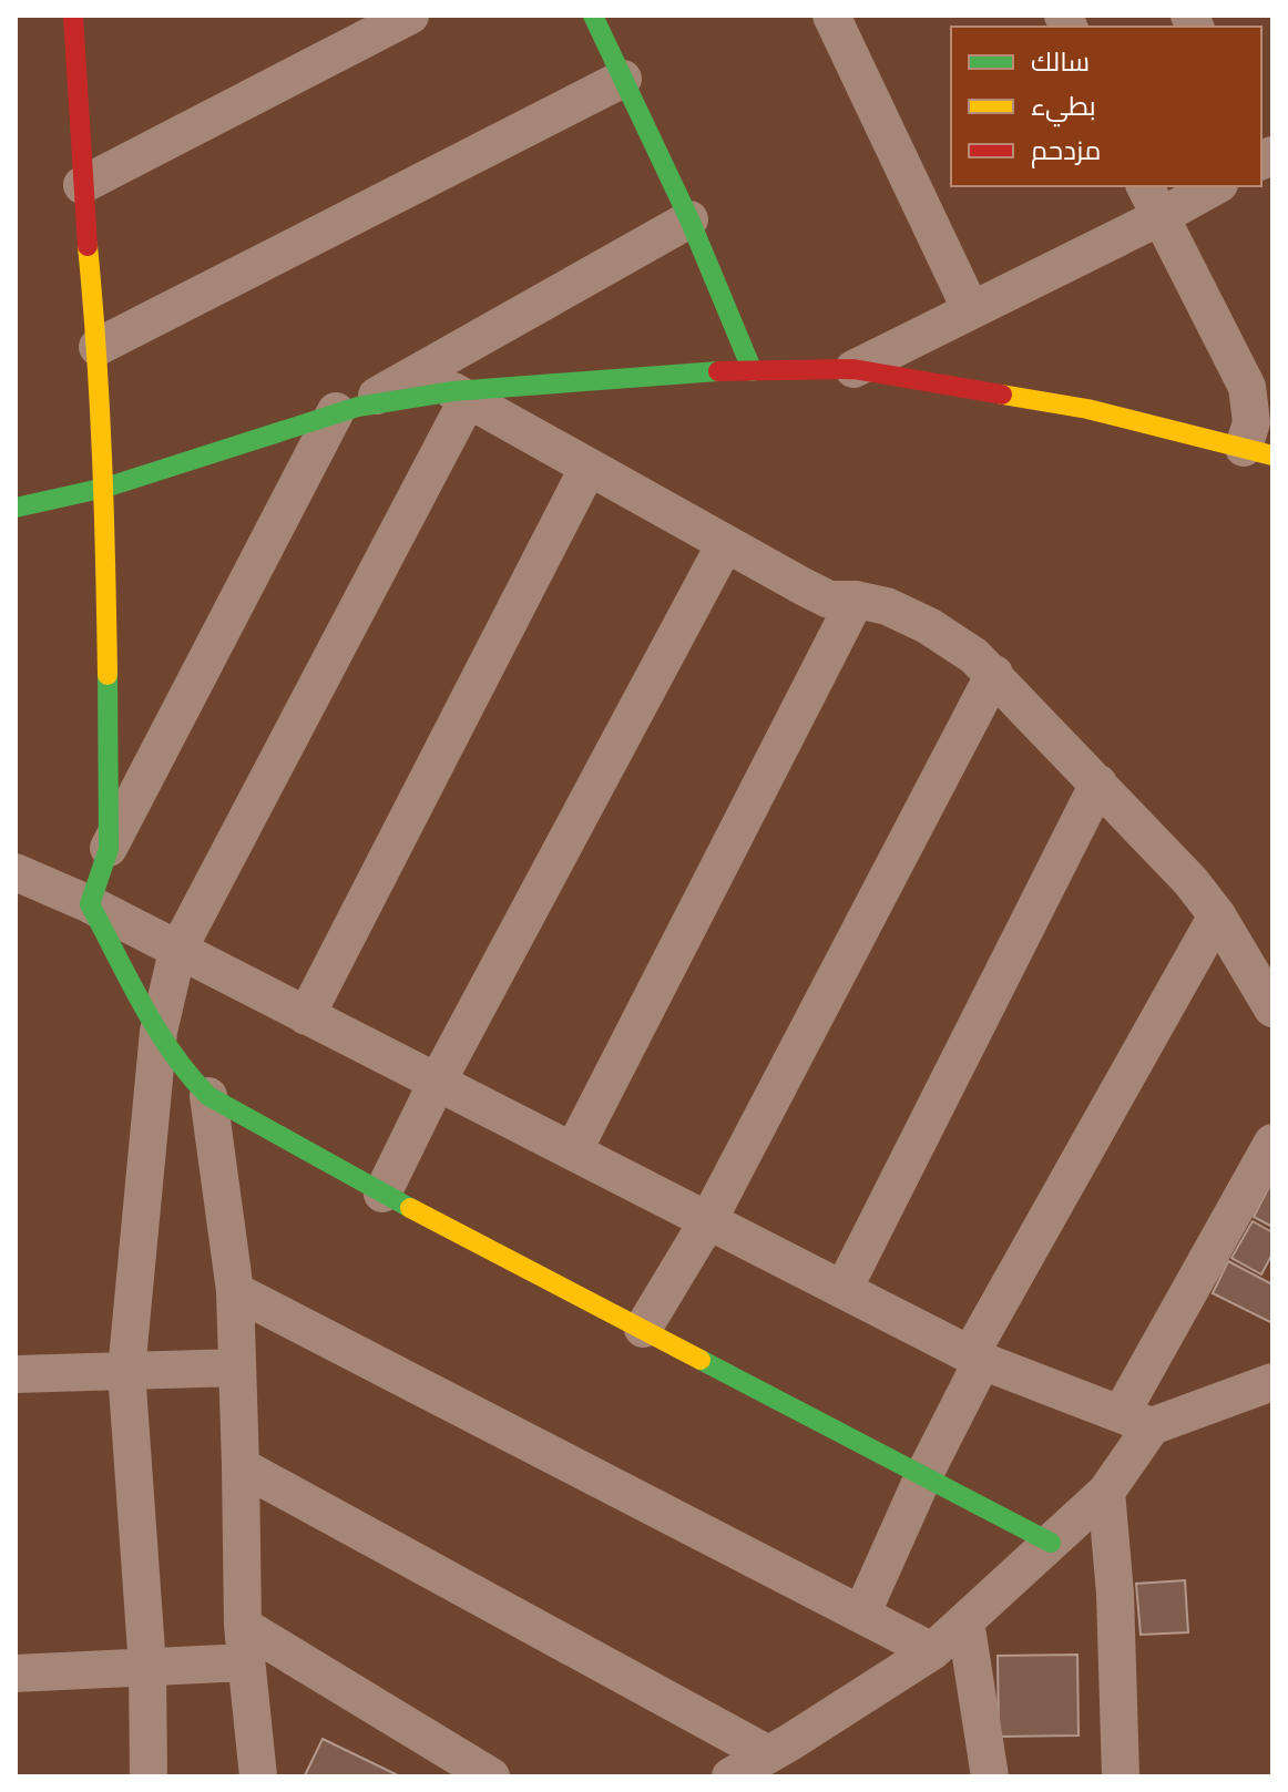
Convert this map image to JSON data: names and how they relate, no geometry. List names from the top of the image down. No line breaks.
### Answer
{"legend":["سالك","بطيء","مزدحم"]}
